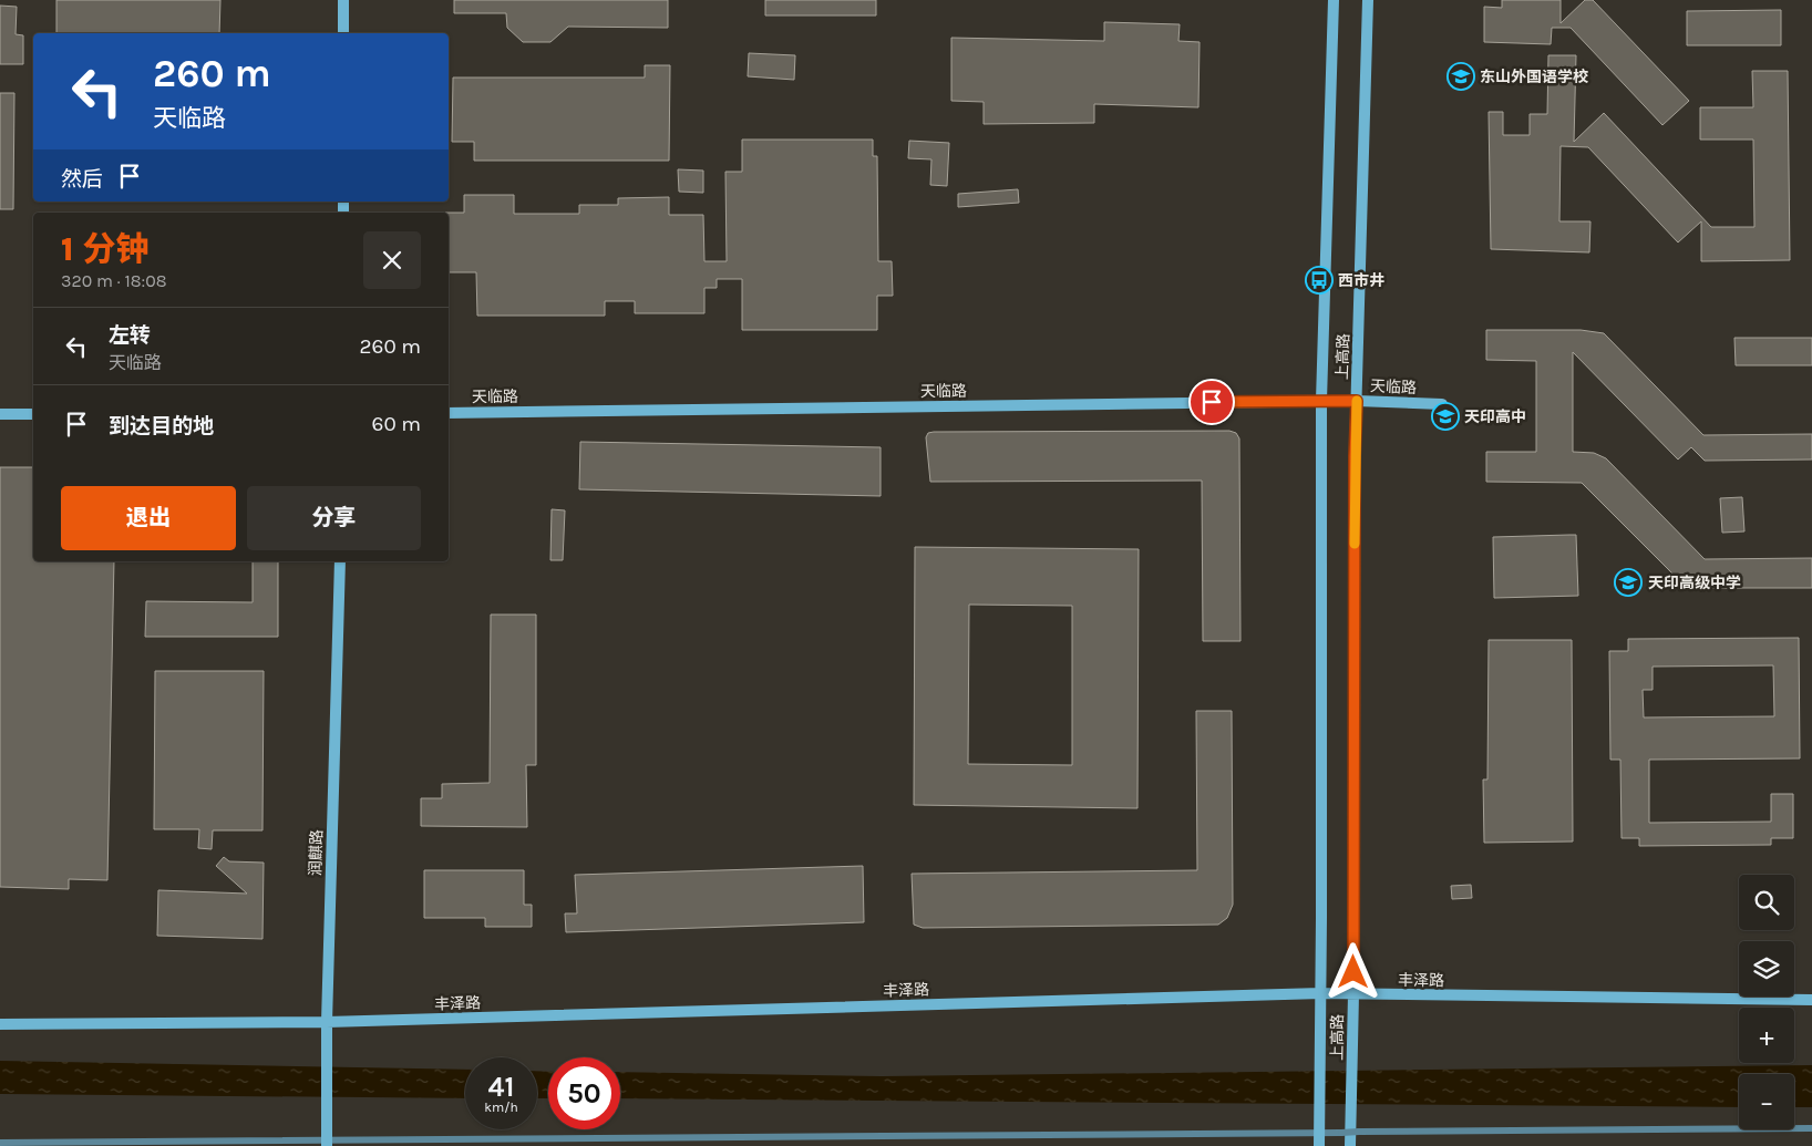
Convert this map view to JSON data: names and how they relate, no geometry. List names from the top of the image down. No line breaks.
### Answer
{"streets":{"main road":["上高路","天临路","润麒路","丰泽路"]},"crossings":[["上高路","天临路"],["上高路","丰泽路"],["润麒路","丰泽路"]],"places":{"school or university":["东山外国语学校","天印高中","天印高级中学"],"bus stop":["西市井"]},"page":{"turn":["260 m","天临路"],"then":"然后","heading":["1 分钟","320 m · 18:08"],"list":[{"name":"左转","note":"天临路","value":"260 m"},{"name":"到达目的地","value":"60 m"}],"buttons":["退出","分享"],"map_buttons":["+","−"],"speed":"41 km/h","limit":"50"}}
